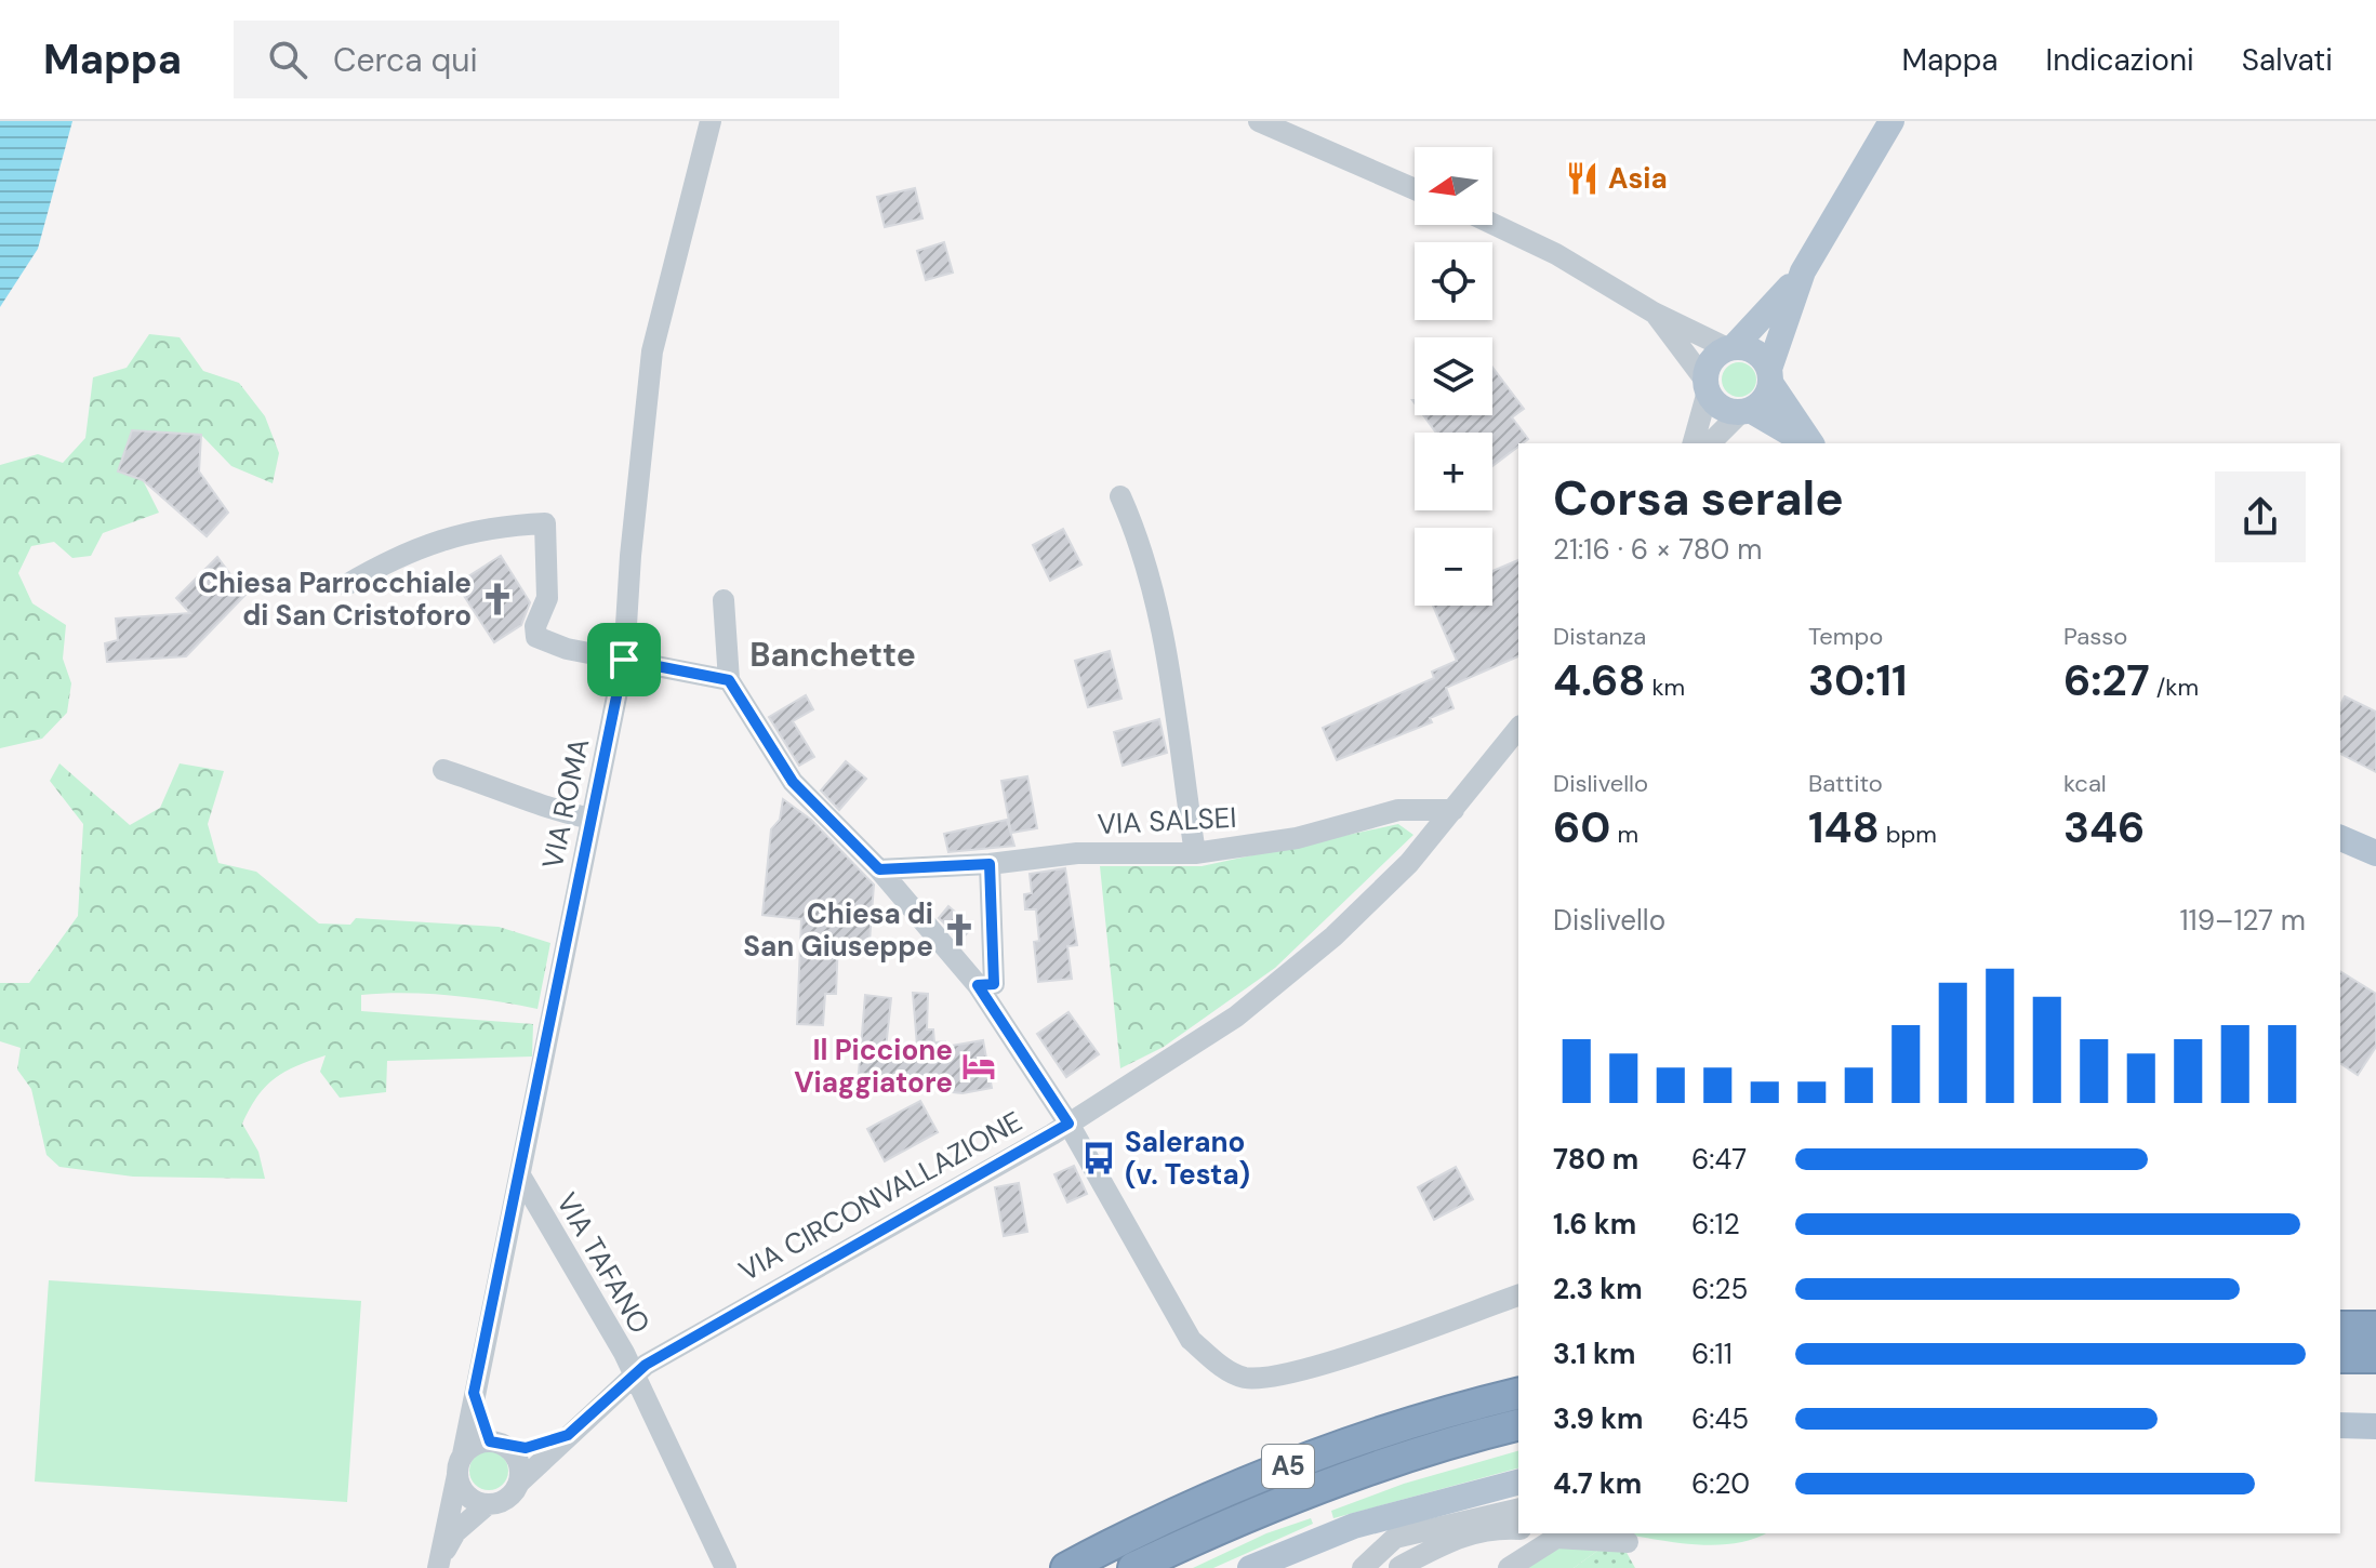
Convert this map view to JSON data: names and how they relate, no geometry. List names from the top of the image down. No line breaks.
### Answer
{"streets":{"highway":["A5"],"street":["VIA ROMA","VIA SALSEI","VIA CIRCONVALLAZIONE","VIA TAFANO"]},"crossings":[["VIA ROMA","VIA CIRCONVALLAZIONE"],["VIA ROMA","VIA TAFANO"],["VIA SALSEI","VIA CIRCONVALLAZIONE"],["VIA CIRCONVALLAZIONE","VIA TAFANO"]],"districts":["Banchette"],"places":{"restaurant":["Asia"],"church":["Chiesa Parrocchiale di San Cristoforo","Chiesa di San Giuseppe"],"hotel":["Il Piccione Viaggiatore"],"bus stop":["Salerano (v. Testa)"]},"north":"left","page":{"header":"Mappa","search":"Cerca qui","nav":["Mappa","Indicazioni","Salvati"],"map_buttons":["+","−"],"heading":["Corsa serale","21:16 · 6 × 780 m"],"stats":[["Distanza","4.68 km"],["Tempo","30:11"],["Passo","6:27 /km"],["Dislivello","60 m"],["Battito","148 bpm"],["kcal","346"]],"chart":["Dislivello","119–127 m"],"list":[{"name":"780 m","note":"6:47"},{"name":"1.6 km","note":"6:12"},{"name":"2.3 km","note":"6:25"},{"name":"3.1 km","note":"6:11"},{"name":"3.9 km","note":"6:45"},{"name":"4.7 km","note":"6:20"}]}}
